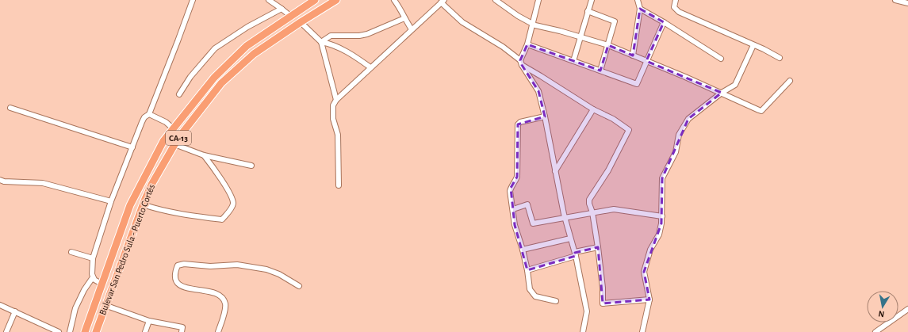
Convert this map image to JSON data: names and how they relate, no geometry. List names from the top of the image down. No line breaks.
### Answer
{"streets":{"highway":["CA-13","Bulevar San Pedro Sula - Puerto Cortés"]},"north":"bottom"}
